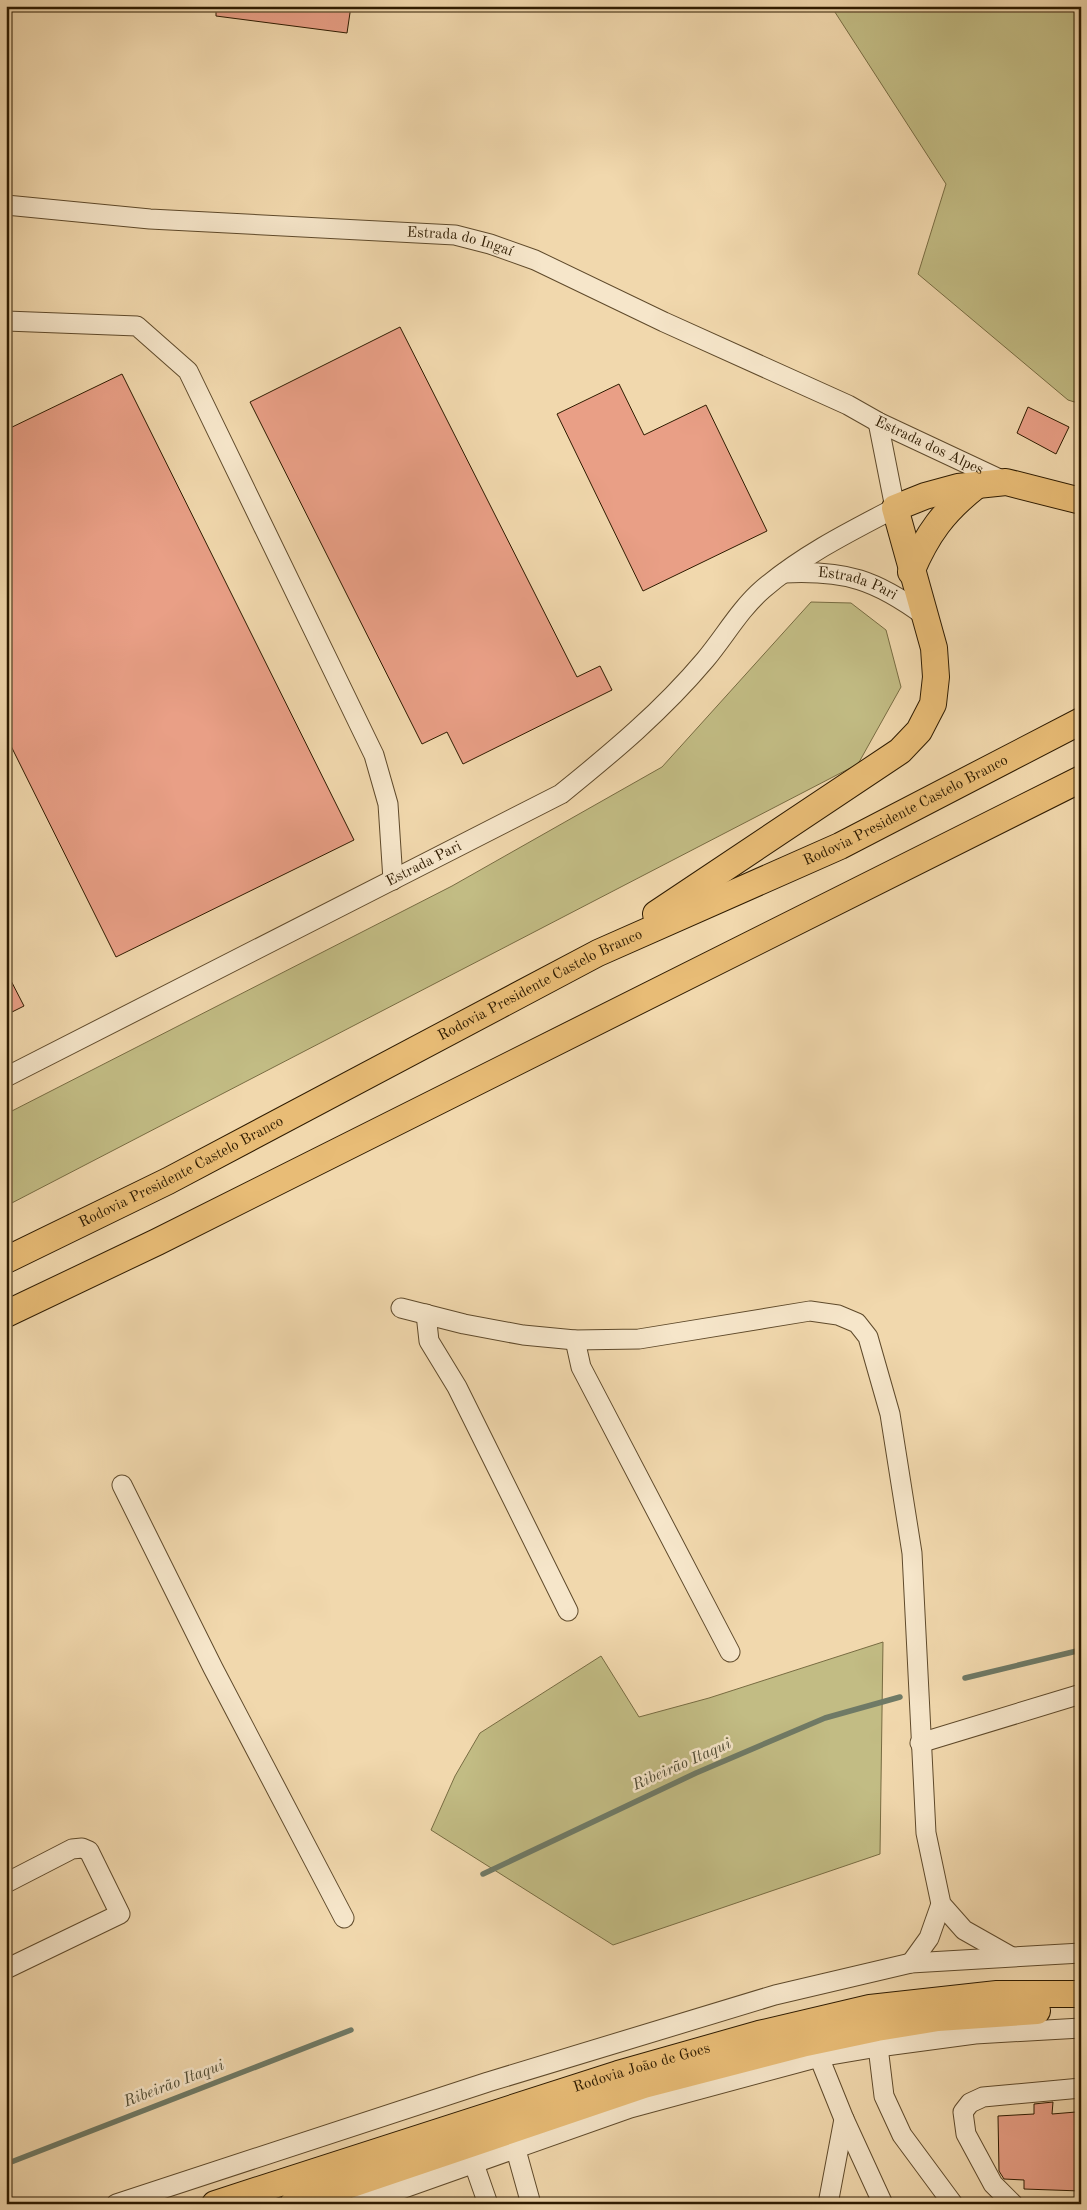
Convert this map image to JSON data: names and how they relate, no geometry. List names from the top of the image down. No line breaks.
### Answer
{"streets":{"highway":["Rodovia Presidente Castelo Branco","Rodovia João de Goes"],"street":["Estrada do Ingaí","Estrada dos Alpes","Estrada Pari"]},"crossings":[["Estrada do Ingaí","Estrada dos Alpes"],["Estrada dos Alpes","Estrada Pari"]],"water":["Ribeirão Itaqui"]}
